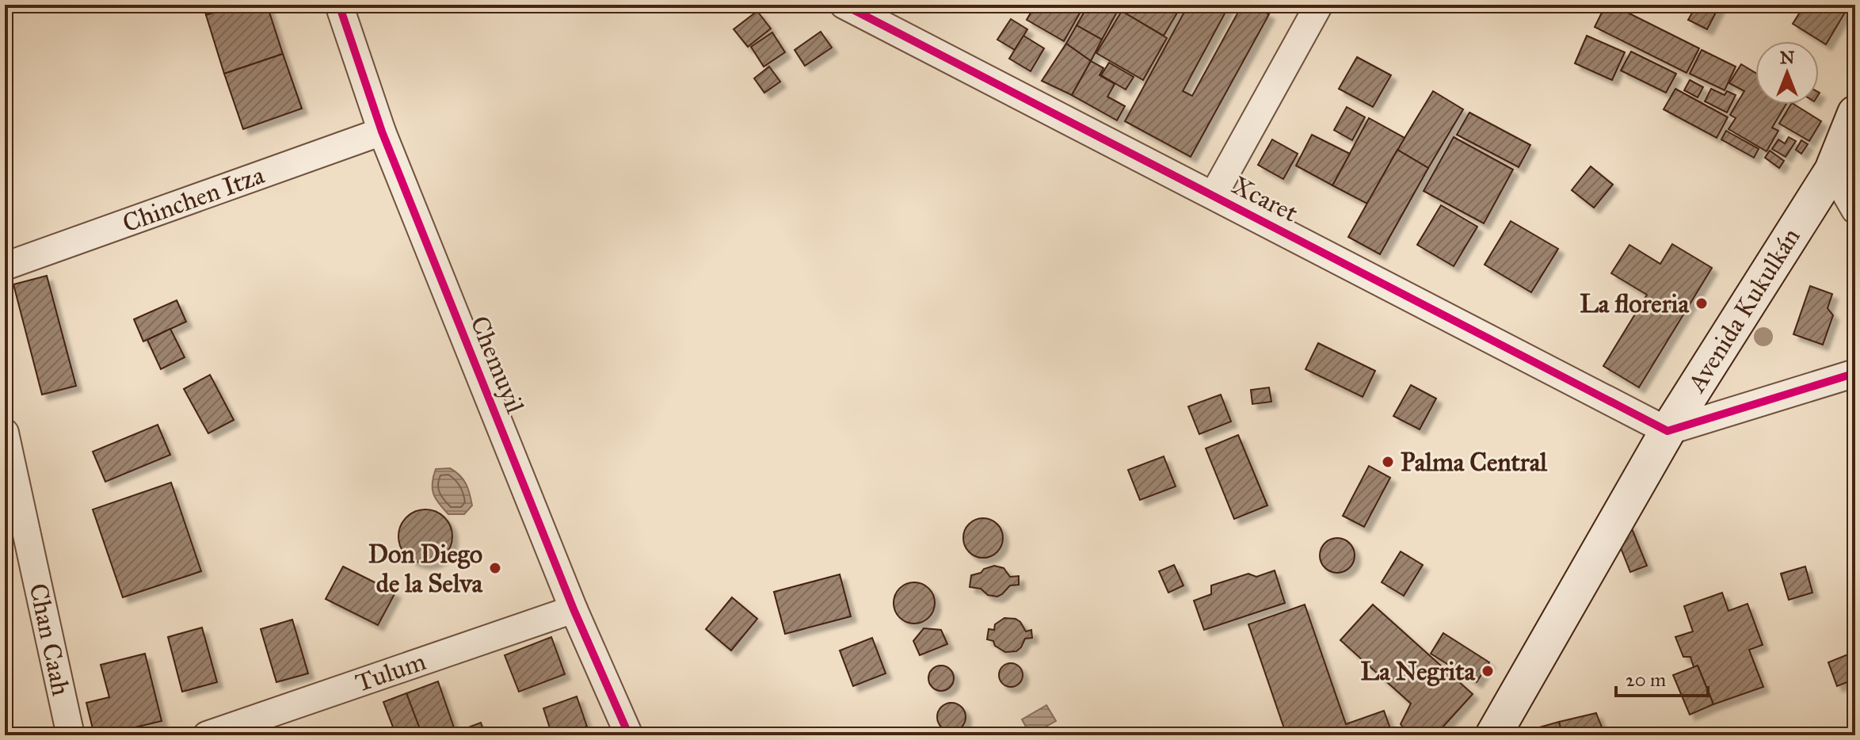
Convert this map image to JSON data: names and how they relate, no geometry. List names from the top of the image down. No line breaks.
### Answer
{"streets":{"street":["Chinchen Itza","Xcaret","Avenida Kukulkán","Chemuyil","Chan Caah","Tulum"]},"crossings":[["Chinchen Itza","Chemuyil"],["Xcaret","Avenida Kukulkán"],["Chemuyil","Tulum"]],"places":["La floreria","Palma Central","Don Diego de la Selva","La Negrita"],"scale_bar":"20 m","north":"top"}
